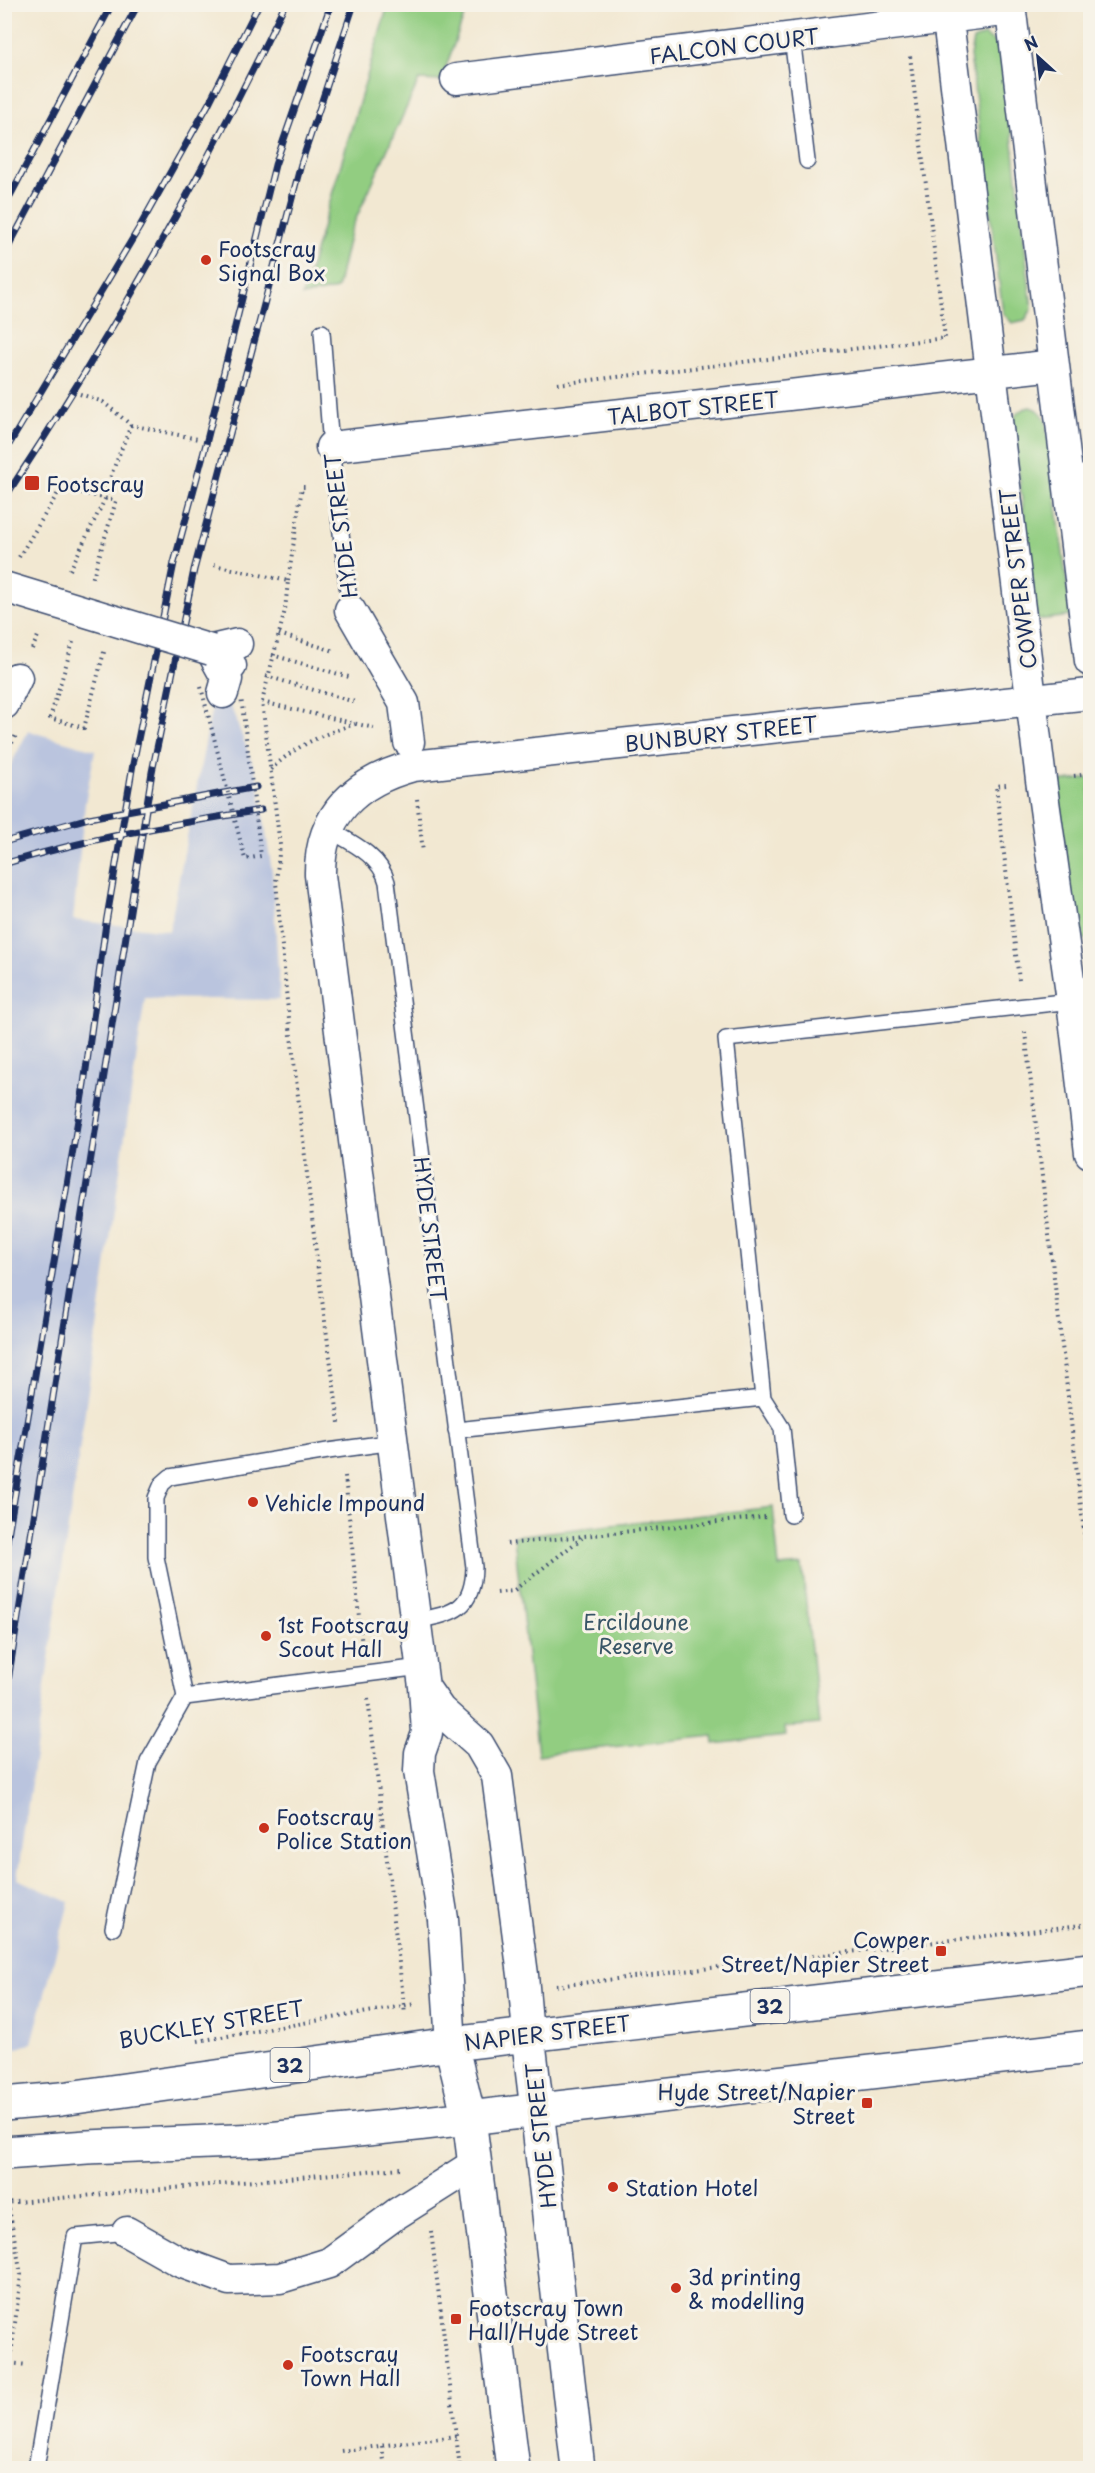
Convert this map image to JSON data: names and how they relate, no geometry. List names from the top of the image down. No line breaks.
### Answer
{"streets":{"main road":["HYDE STREET","32","NAPIER STREET"],"street":["FALCON COURT","TALBOT STREET","COWPER STREET","BUNBURY STREET"],"path":["BUCKLEY STREET"]},"crossings":[["FALCON COURT","COWPER STREET"],["TALBOT STREET","HYDE STREET"],["TALBOT STREET","COWPER STREET"],["HYDE STREET","BUNBURY STREET"],["HYDE STREET","NAPIER STREET"],["COWPER STREET","BUNBURY STREET"]],"parks":["Ercildoune Reserve"],"places":{"other":["Footscray Signal Box","Vehicle Impound","1st Footscray Scout Hall","Footscray Police Station","Station Hotel","3d printing & modelling","Footscray Town Hall"],"transit":["Footscray","Cowper Street/Napier Street","Hyde Street/Napier Street","Footscray Town Hall/Hyde Street"]},"north":"top left"}
